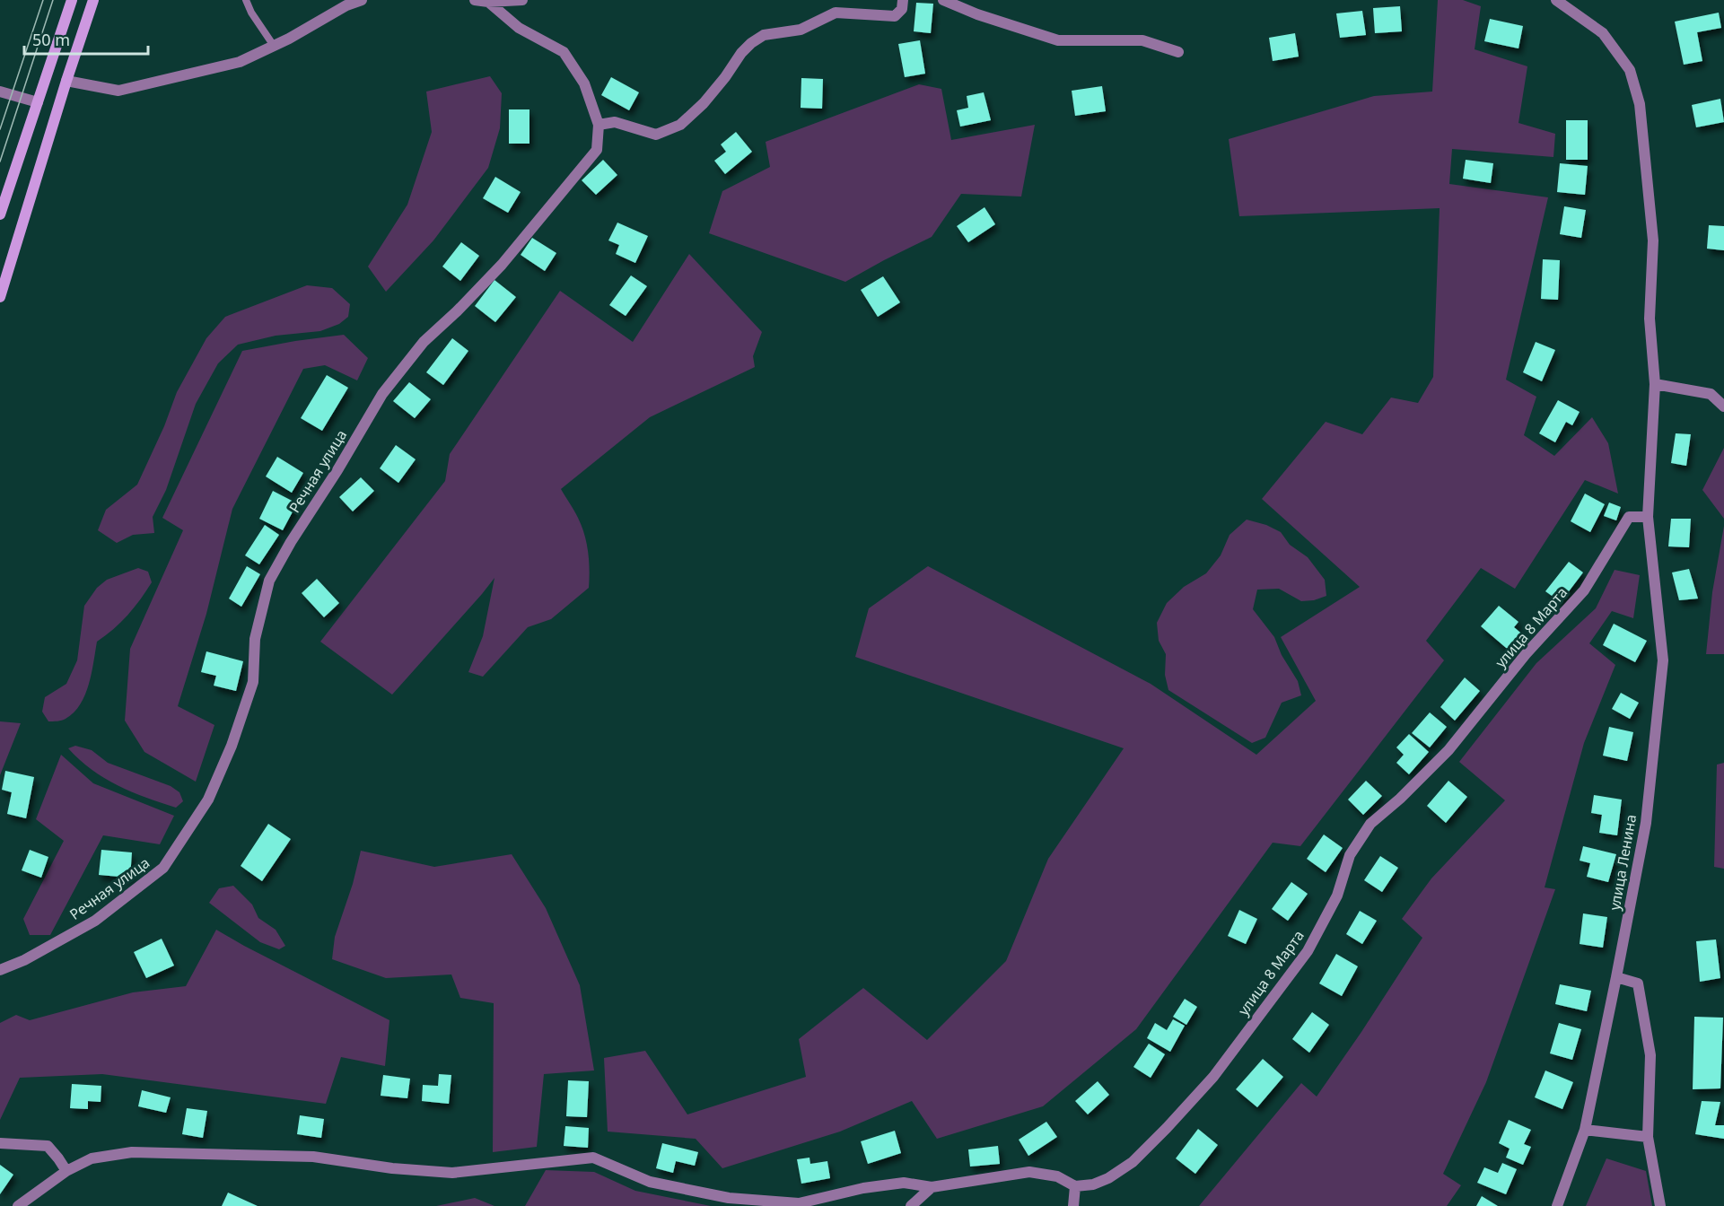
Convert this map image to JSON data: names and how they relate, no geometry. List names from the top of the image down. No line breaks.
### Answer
{"streets":{"street":["Речная улица","улица 8 Марта","улица Ленина"]},"crossings":[["улица 8 Марта","улица Ленина"]],"scale_bar":"50 m"}
